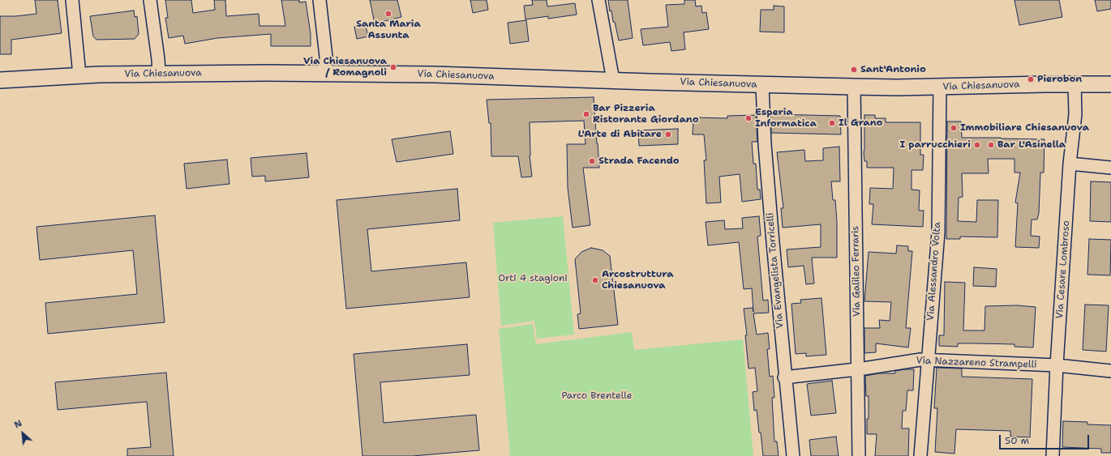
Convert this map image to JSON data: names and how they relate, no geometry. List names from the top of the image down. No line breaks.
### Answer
{"streets":{"main road":["Via Chiesanuova"],"street":["Via Cesare Lombroso","Via Evangelista Torricelli","Via Galileo Ferraris","Via Alessandro Volta","Via Nazzareno Strampelli"]},"crossings":[["Via Chiesanuova","Via Cesare Lombroso"],["Via Chiesanuova","Via Evangelista Torricelli"],["Via Chiesanuova","Via Galileo Ferraris"],["Via Chiesanuova","Via Alessandro Volta"],["Via Cesare Lombroso","Via Nazzareno Strampelli"],["Via Evangelista Torricelli","Via Nazzareno Strampelli"],["Via Galileo Ferraris","Via Nazzareno Strampelli"],["Via Alessandro Volta","Via Nazzareno Strampelli"]],"parks":["Orti 4 stagioni","Parco Brentelle"],"places":["Santa Maria Assunta","Via Chiesanuova / Romagnoli","Sant'Antonio","Pierobon","Bar Pizzeria Ristorante Giordano","Esperia Informatica","Il Grano","Immobiliare Chiesanuova","L'Arte di Abitare","I parrucchieri","Bar L'Asinella","Strada Facendo","Arcostruttura Chiesanuova"],"scale_bar":"50 m","north":"top left"}
